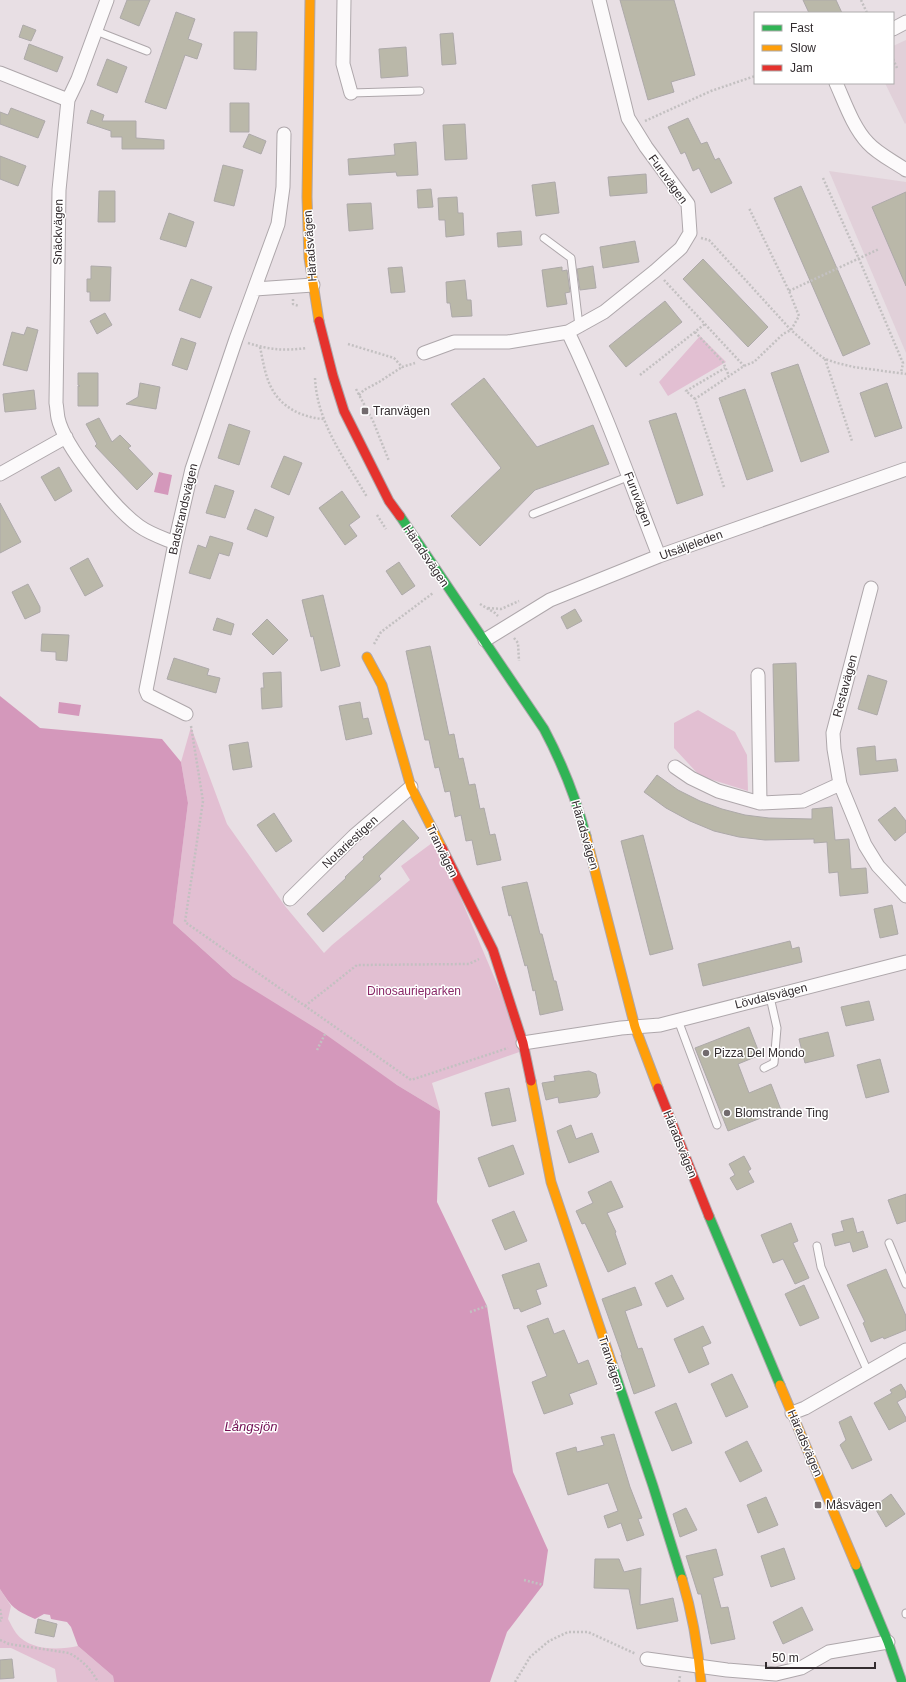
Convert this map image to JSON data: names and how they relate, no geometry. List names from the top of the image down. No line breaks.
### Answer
{"streets":{"street":["Furuvägen","Snäckvägen","Häradsvägen","Badstrandsvägen","Utsäljeleden","Restavägen","Notariestigen","Tranvägen","Lövdalsvägen"]},"crossings":[["Furuvägen","Utsäljeleden"],["Snäckvägen","Badstrandsvägen"],["Häradsvägen","Utsäljeleden"],["Häradsvägen","Lövdalsvägen"],["Notariestigen","Tranvägen"]],"water":["Långsjön"],"parks":["Dinosaurieparken"],"places":{"transit":["Tranvägen","Måsvägen"],"other":["Pizza Del Mondo","Blomstrande Ting"]},"legend":["Fast","Slow","Jam"],"scale_bar":"50 m"}
